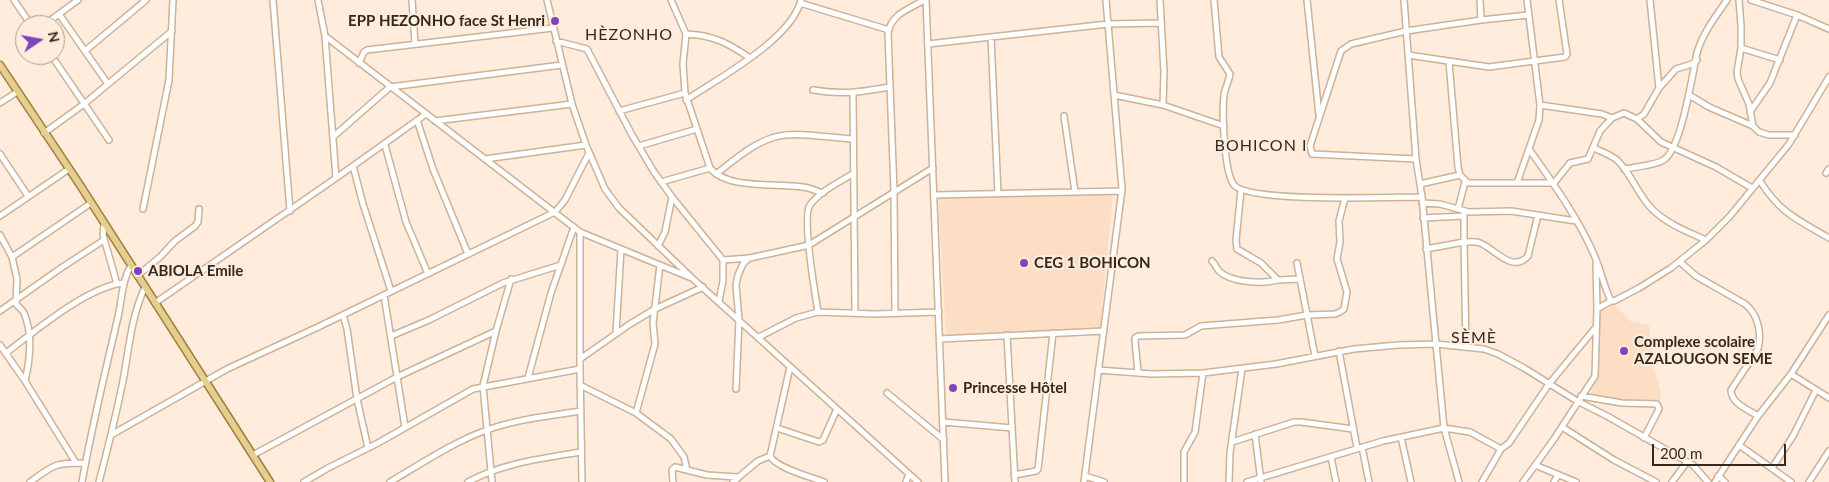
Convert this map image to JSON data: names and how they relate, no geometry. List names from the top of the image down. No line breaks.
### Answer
{"districts":["HÈZONHO","BOHICON I","SÈMÈ"],"places":["EPP HEZONHO face St Henri","CEG 1 BOHICON","ABIOLA Emile","Complexe scolaire AZALOUGON SEME","Princesse Hôtel"],"scale_bar":"200 m","north":"right"}
